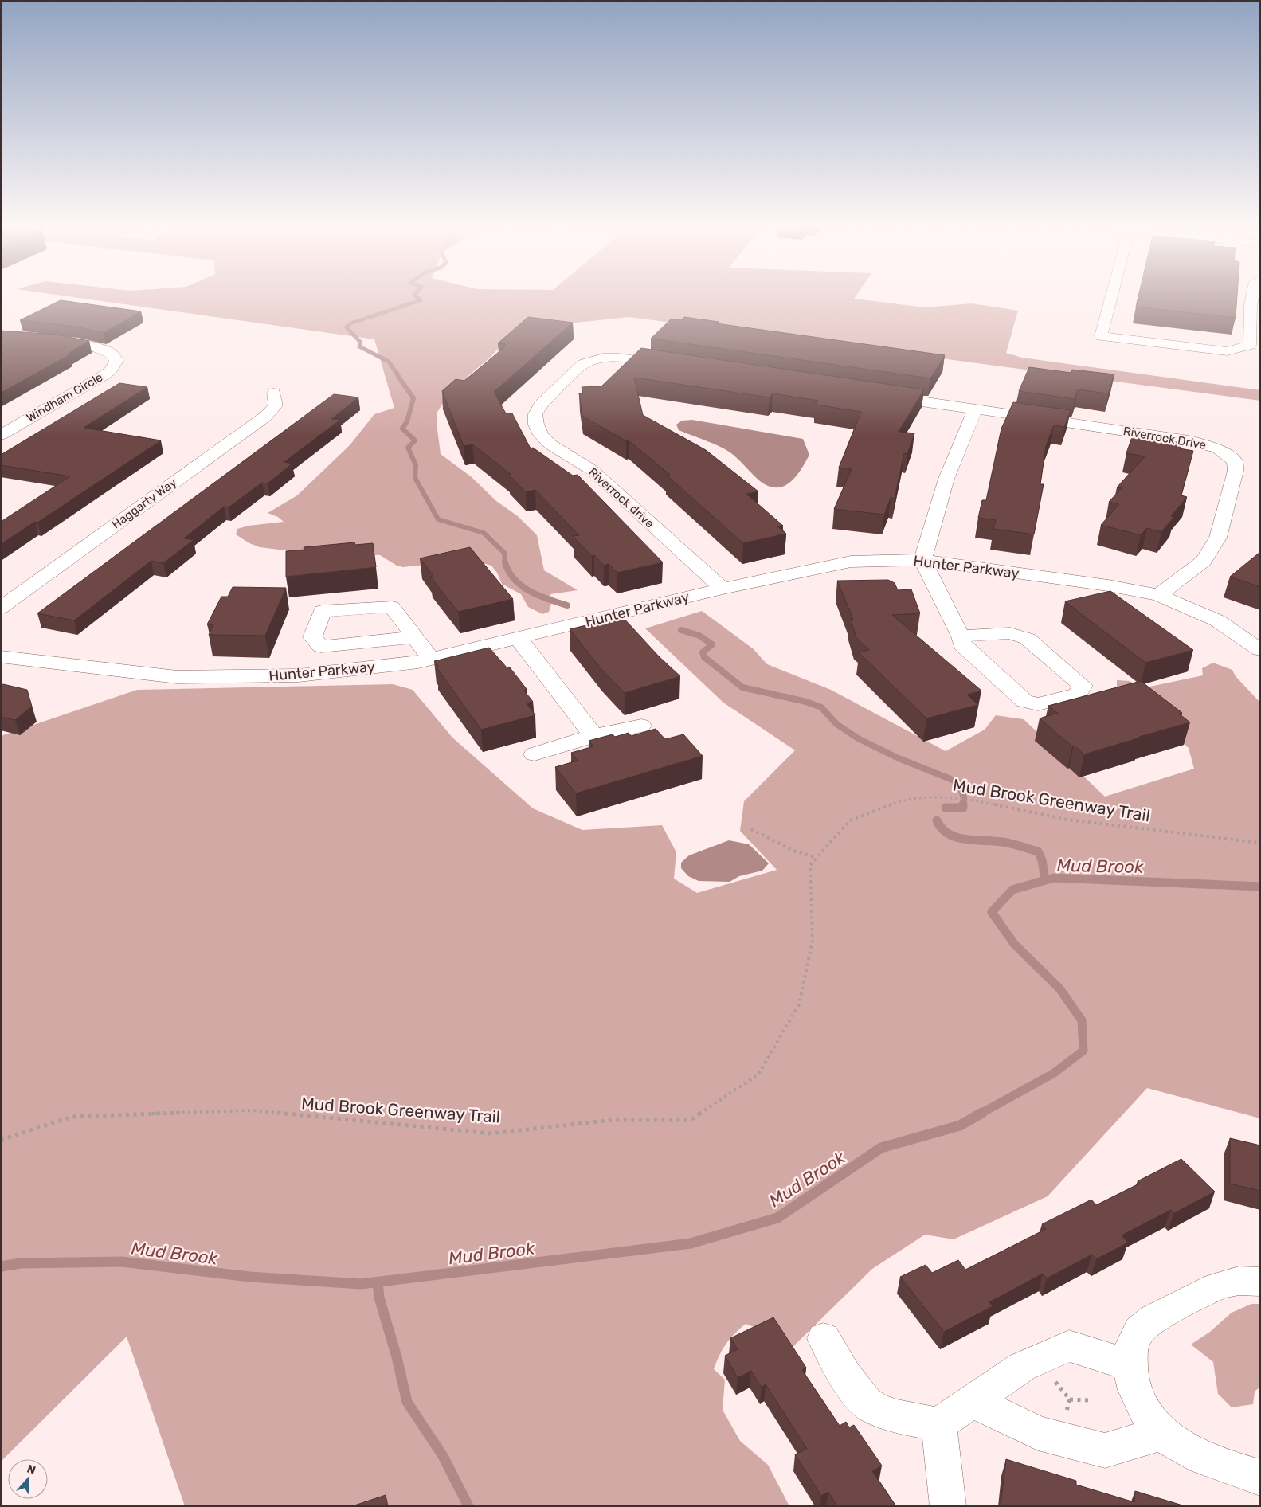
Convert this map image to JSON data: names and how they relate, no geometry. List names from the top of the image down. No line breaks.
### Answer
{"streets":{"street":["Windham Circle","Riverrock Drive","Riverrock drive","Haggarty Way","Hunter Parkway"],"path":["Mud Brook Greenway Trail"]},"crossings":[["Riverrock Drive","Hunter Parkway"],["Riverrock drive","Hunter Parkway"]],"water":["Mud Brook"],"north":"top"}
